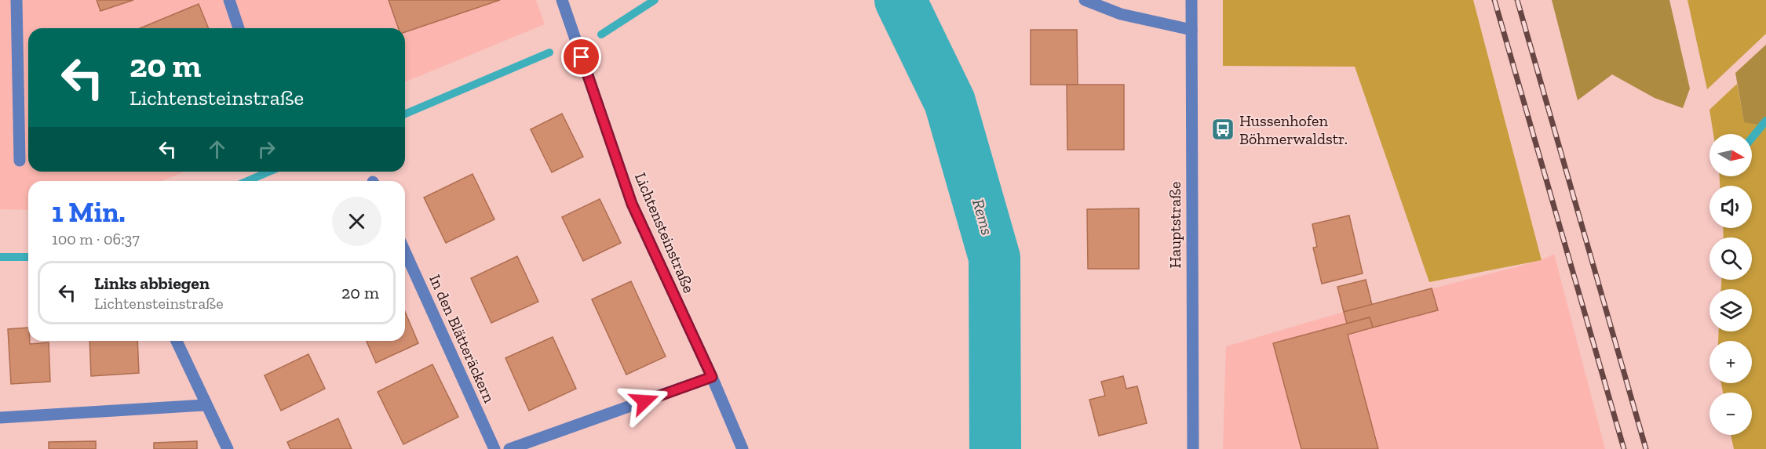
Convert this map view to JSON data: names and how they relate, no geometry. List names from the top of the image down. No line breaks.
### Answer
{"streets":{"street":["Hauptstraße","Lichtensteinstraße","In den Blätteräckern"]},"water":["Rems"],"places":{"bus stop":["Hussenhofen Böhmerwaldstr."]},"north":"right","page":{"turn":["20 m","Lichtensteinstraße"],"map_buttons":["+","−"],"heading":["1 Min.","100 m · 06:37"],"list":[{"name":"Links abbiegen","note":"Lichtensteinstraße","value":"20 m"}]}}
